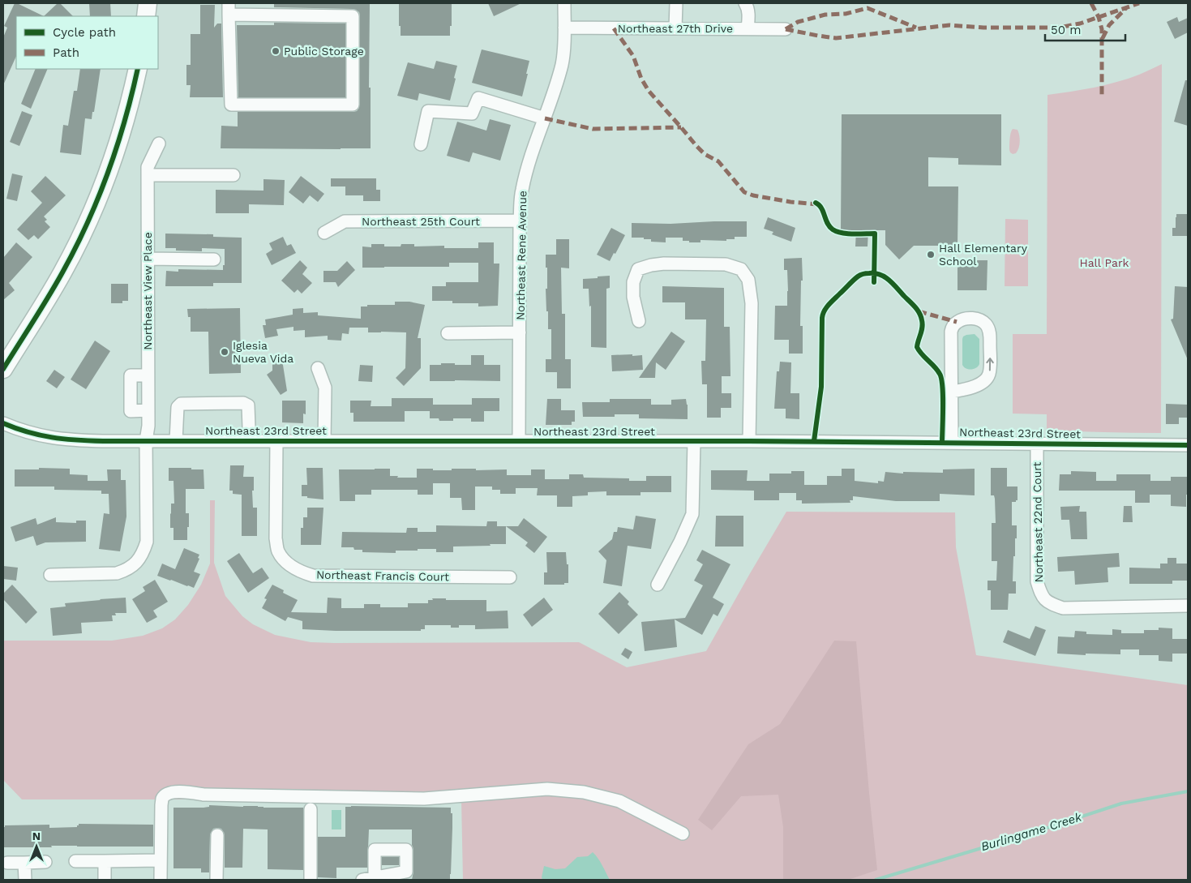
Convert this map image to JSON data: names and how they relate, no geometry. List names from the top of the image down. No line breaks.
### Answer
{"streets":{"street":["Northeast 27th Drive","Northeast 25th Court","Northeast Rene Avenue","Northeast View Place","Northeast 23rd Street","Northeast 22nd Court","Northeast Francis Court"]},"crossings":[["Northeast 27th Drive","Northeast Rene Avenue"],["Northeast 25th Court","Northeast Rene Avenue"],["Northeast Rene Avenue","Northeast 23rd Street"],["Northeast View Place","Northeast 23rd Street"],["Northeast 23rd Street","Northeast 22nd Court"],["Northeast 23rd Street","Northeast Francis Court"]],"water":["Burlingame Creek"],"parks":["Hall Park"],"places":["Public Storage","Hall Elementary School","Iglesia Nueva Vida"],"legend":["Cycle path","Path"],"scale_bar":"50 m","north":"top"}
